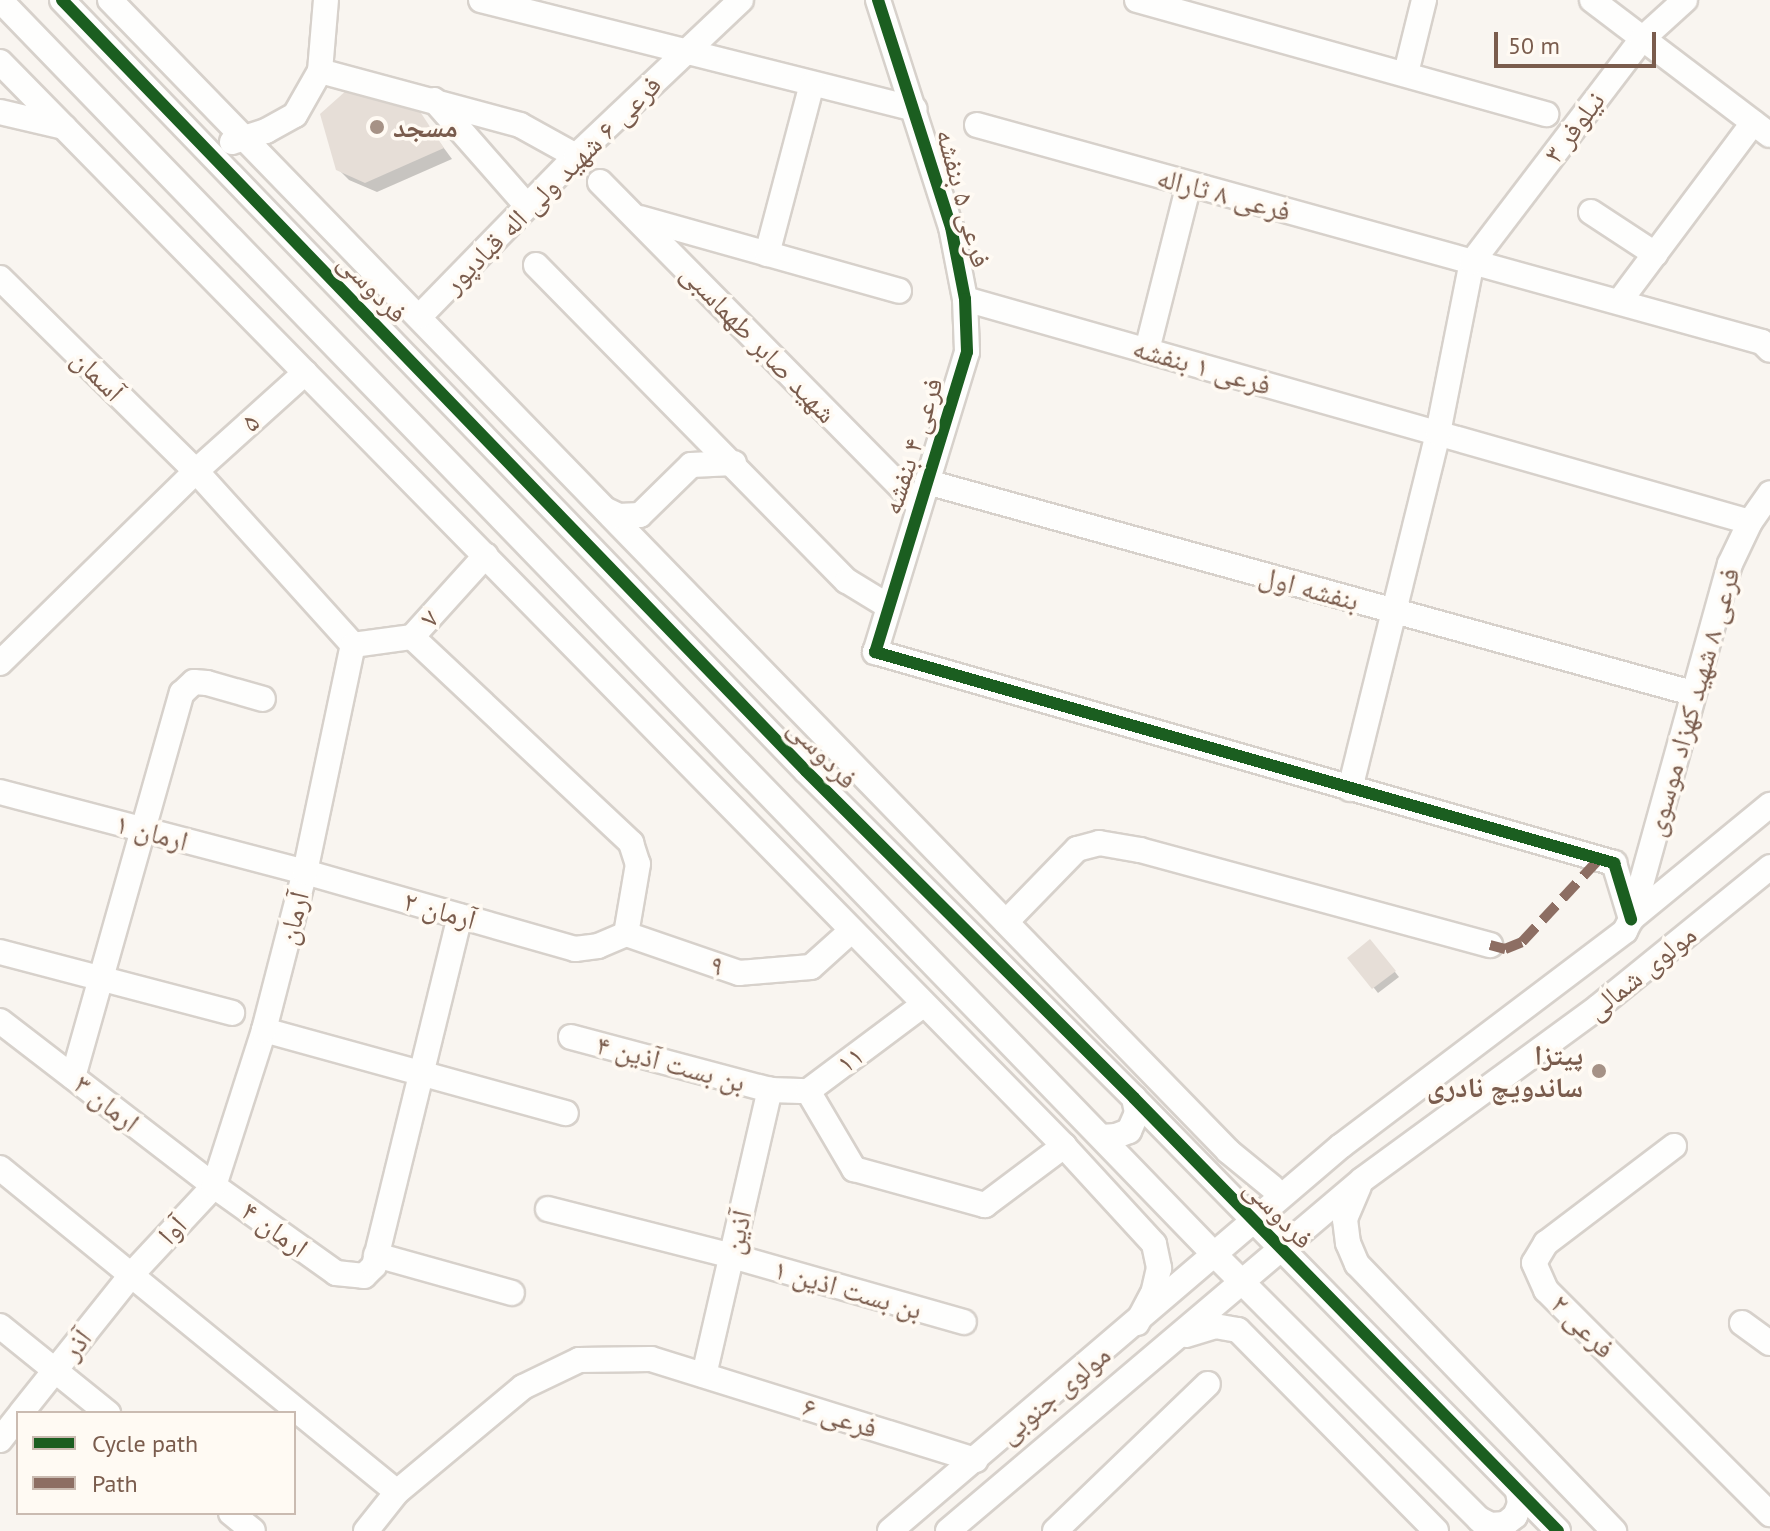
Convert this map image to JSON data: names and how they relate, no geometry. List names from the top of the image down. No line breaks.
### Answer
{"streets":{"street":["نیلوفر ۳","فرعی ۶ شهید ولی اله قبادپور","فرعی ۸ ثاراله","فرعی ۵ بنفشه","فردوسی","شهید صابر طهماسبی","فرعی ۱ بنفشه","آسمان","۵","فرعی ۴ بنفشه","بنفشه اول","۷","فرعی ۸ شهید کهزاد موسوی","ارمان ۱","آرمان ۲","آرمان","۹","مولوی شمالی","۱۱","بن بست آذین ۴","ارمان ۳","ارمان ۴","آوا","آذین","بن بست اذین ۱","فرعی ۲","آذر","مولوی جنوبی","فرعی ۶"]},"crossings":[["نیلوفر ۳","فرعی ۸ ثاراله"],["فرعی ۵ بنفشه","فرعی ۱ بنفشه"],["فرعی ۵ بنفشه","فرعی ۴ بنفشه"],["فردوسی","مولوی شمالی"],["فردوسی","مولوی جنوبی"],["شهید صابر طهماسبی","فرعی ۴ بنفشه"],["شهید صابر طهماسبی","بنفشه اول"],["فرعی ۱ بنفشه","فرعی ۴ بنفشه"],["فرعی ۱ بنفشه","فرعی ۸ شهید کهزاد موسوی"],["آسمان","۵"],["آسمان","۷"],["آسمان","آرمان"],["فرعی ۴ بنفشه","بنفشه اول"],["بنفشه اول","فرعی ۸ شهید کهزاد موسوی"],["۷","آرمان"],["فرعی ۸ شهید کهزاد موسوی","مولوی شمالی"],["ارمان ۱","آرمان ۲"],["ارمان ۱","آرمان"],["آرمان ۲","آرمان"],["آرمان ۲","۹"],["آرمان","ارمان ۳"],["آرمان","ارمان ۴"],["آرمان","آوا"],["مولوی شمالی","مولوی جنوبی"],["۱۱","بن بست آذین ۴"],["۱۱","آذین"],["بن بست آذین ۴","آذین"],["ارمان ۳","ارمان ۴"],["ارمان ۳","آوا"],["ارمان ۴","آوا"],["آوا","آذر"],["آذین","بن بست اذین ۱"],["آذین","فرعی ۶"],["مولوی جنوبی","فرعی ۶"]],"places":["مسجد","پیتزا ساندویچ نادری"],"legend":["Cycle path","Path"],"scale_bar":"50 m"}
